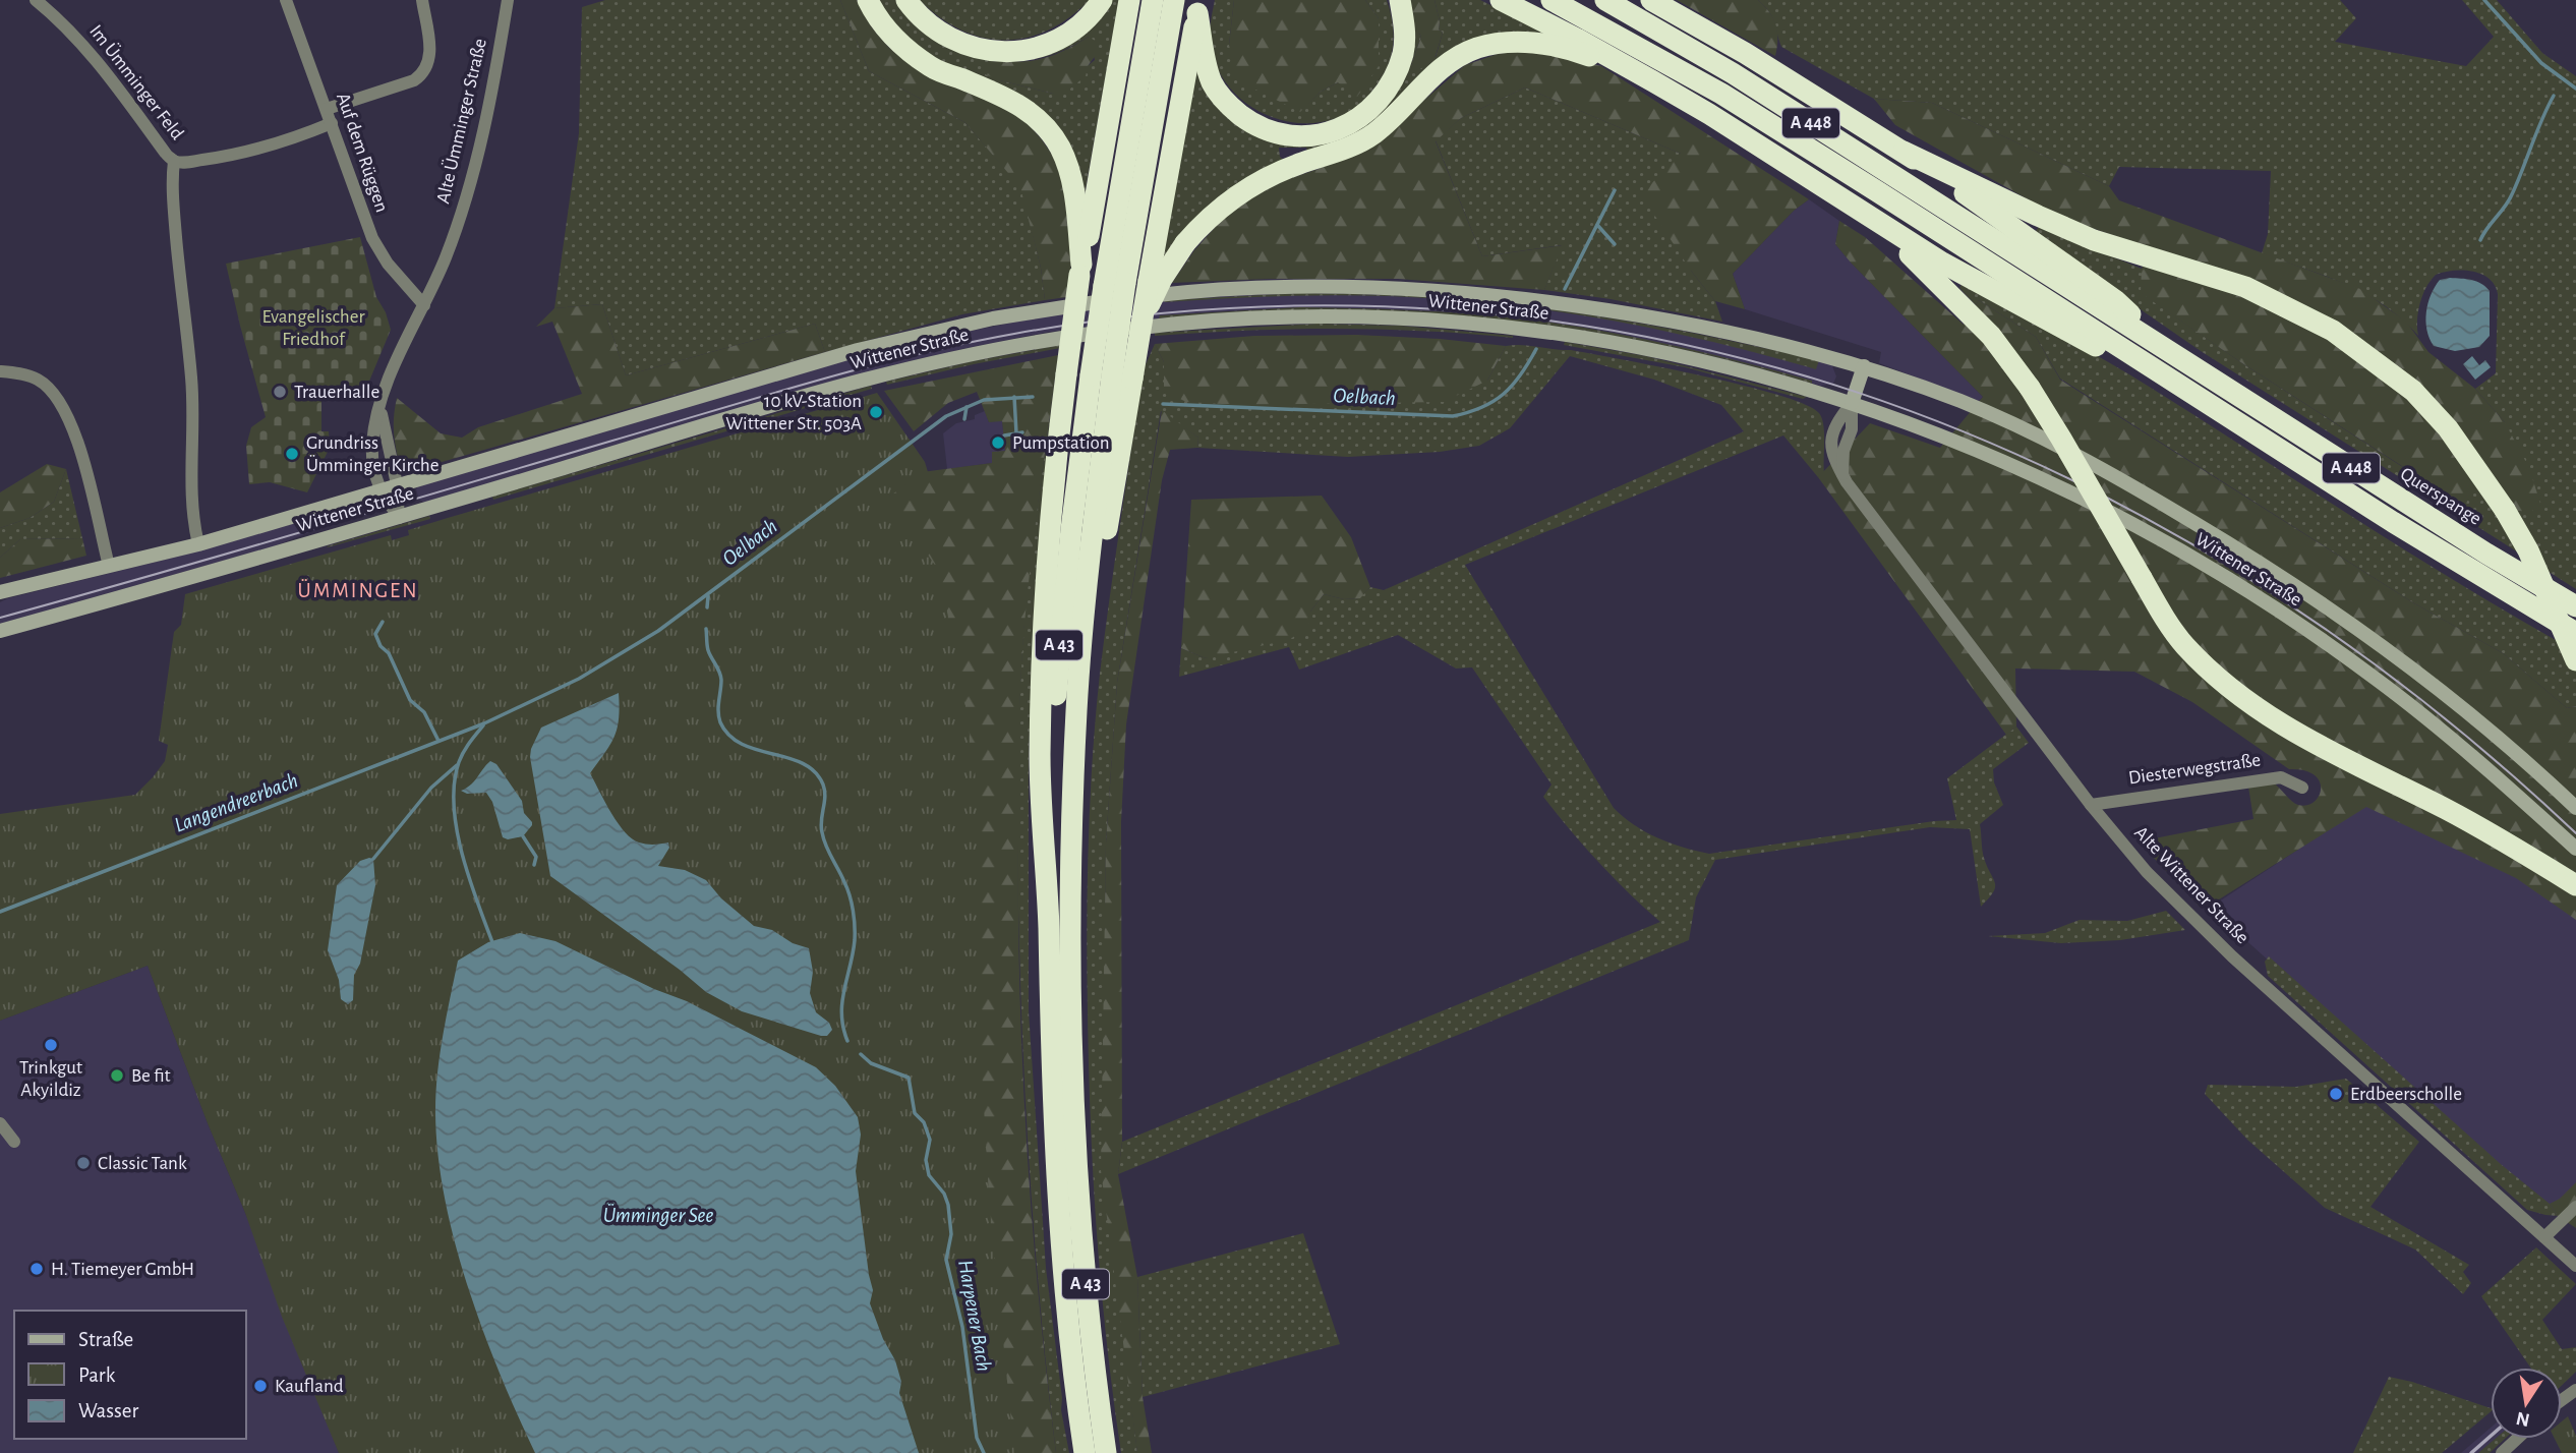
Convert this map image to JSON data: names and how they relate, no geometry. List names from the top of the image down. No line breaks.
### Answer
{"streets":{"highway":["A 448","Querspange","A 43"],"main road":["Wittener Straße"],"street":["Im Ümminger Feld","Alte Ümminger Straße","Auf dem Rüggen","Diesterwegstraße","Alte Wittener Straße"]},"crossings":[["Im Ümminger Feld","Auf dem Rüggen"],["Im Ümminger Feld","Wittener Straße"],["Alte Ümminger Straße","Auf dem Rüggen"],["Alte Ümminger Straße","Wittener Straße"],["A 448","Querspange"],["Wittener Straße","Alte Wittener Straße"],["Diesterwegstraße","Alte Wittener Straße"]],"districts":["ÜMMINGEN"],"water":["Oelbach","Langendreerbach","Ümminger See","Harpener Bach"],"parks":["Evangelischer Friedhof"],"places":["Trauerhalle","10 kV-Station Wittener Str. 503A","Pumpstation","Grundriss Ümminger Kirche","Trinkgut Akyildiz","Be fit","Erdbeerscholle","Classic Tank","H. Tiemeyer GmbH","Kaufland"],"legend":["Straße","Park","Wasser"],"north":"bottom"}
